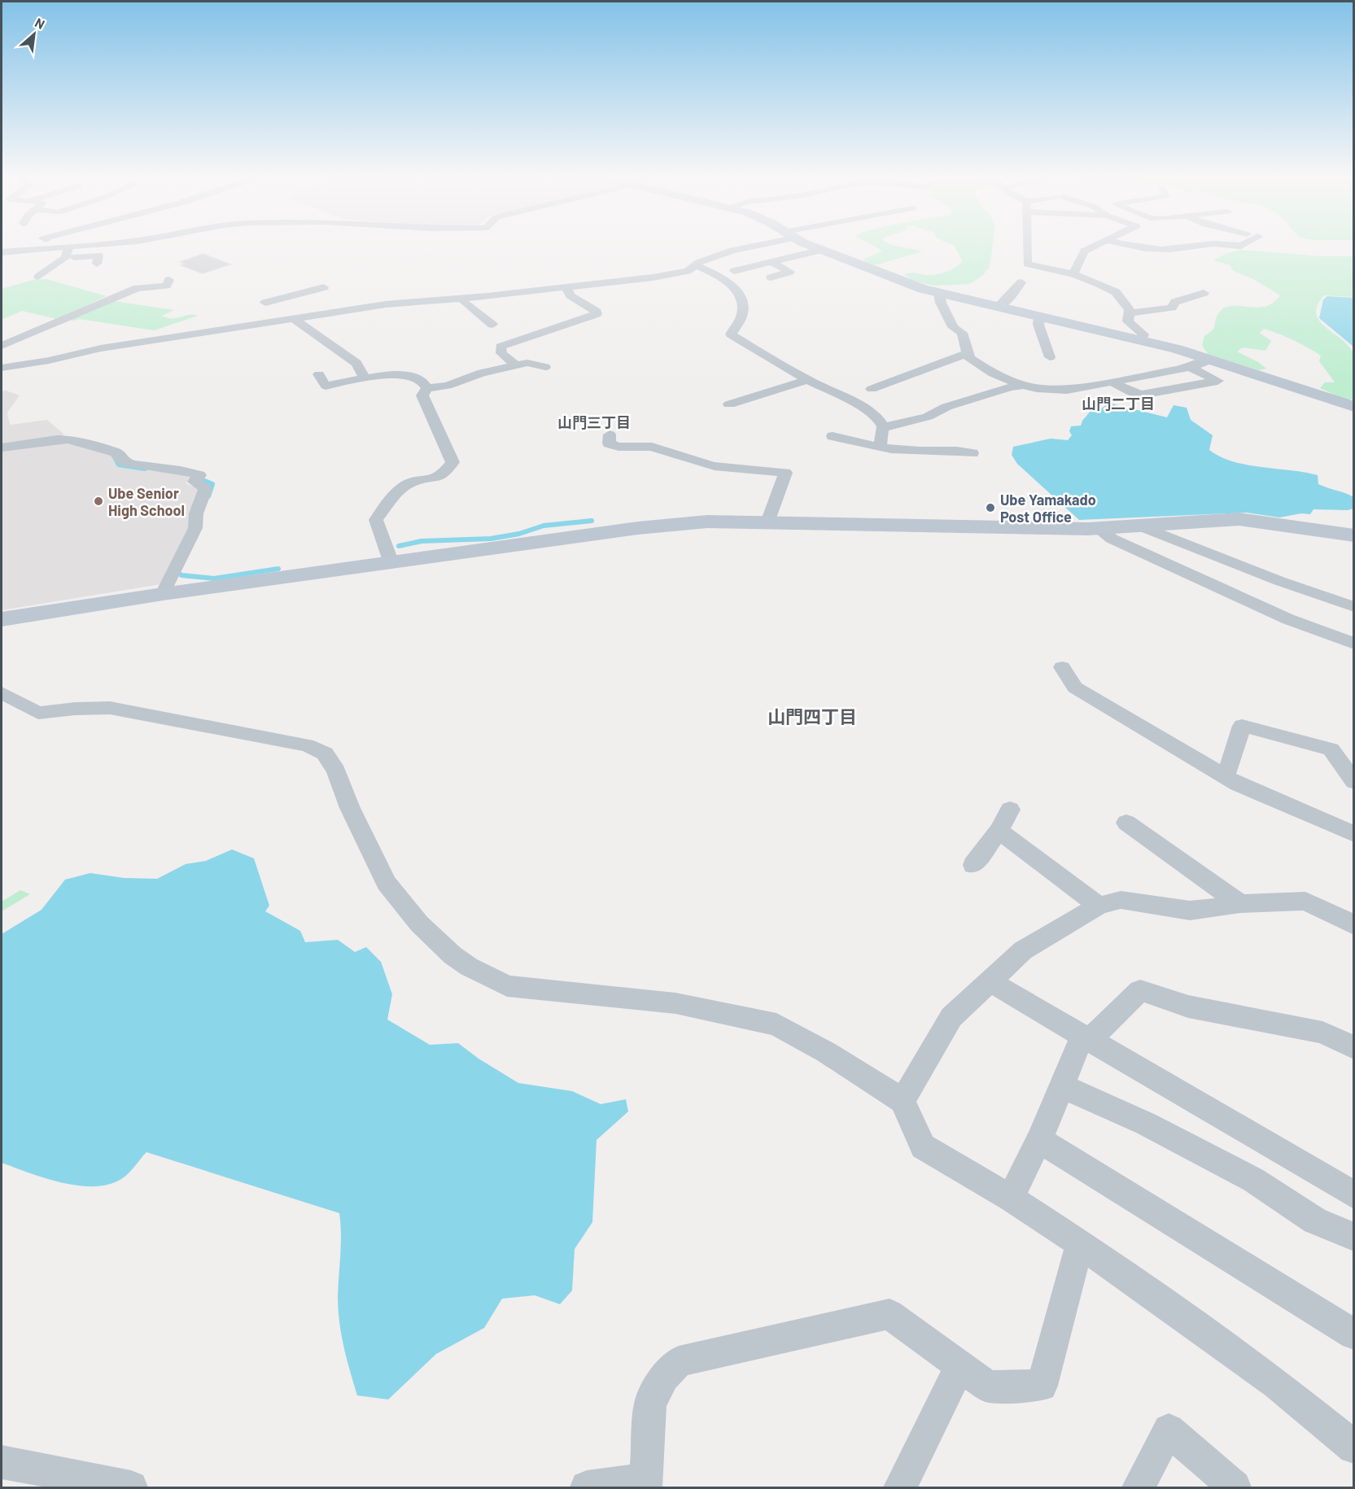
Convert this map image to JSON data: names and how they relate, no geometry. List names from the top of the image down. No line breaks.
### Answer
{"districts":["山門二丁目","山門三丁目","山門四丁目"],"places":["Ube Senior High School","Ube Yamakado Post Office"],"north":"top right"}
